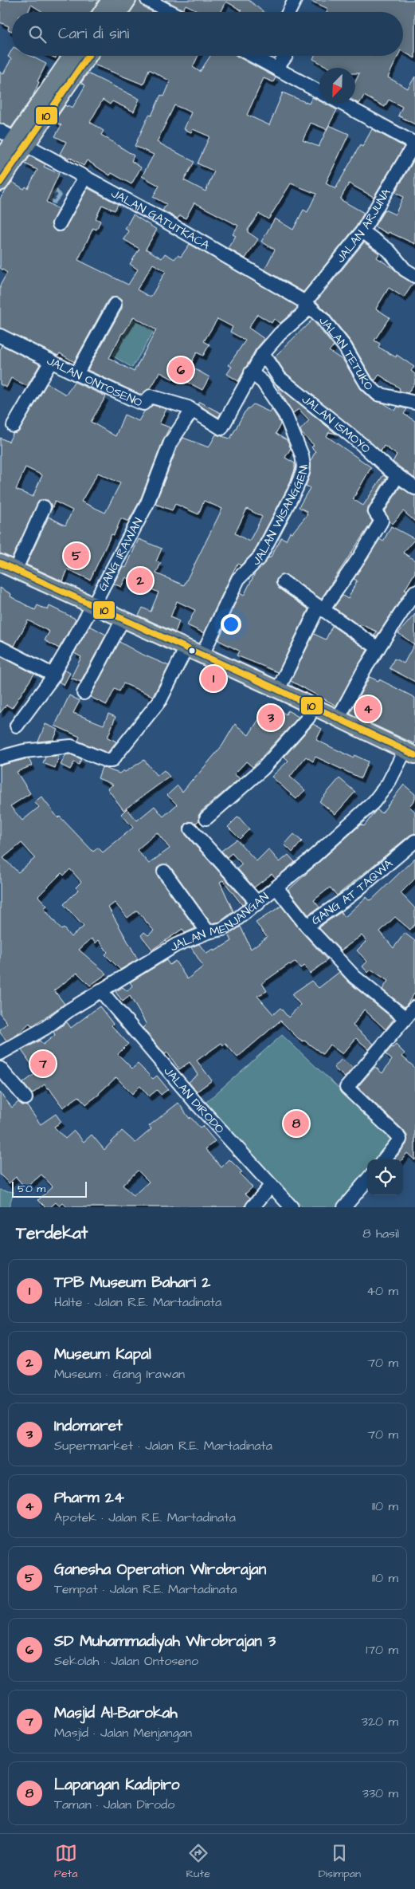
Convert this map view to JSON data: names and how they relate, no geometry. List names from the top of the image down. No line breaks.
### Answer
{"streets":{"street":["JALAN GATUTKACA","JALAN ARJUNA","JALAN TETUKO","JALAN ONTOSENO","JALAN ISMOYO","JALAN WISANGGENI","GANG IRAWAN","GANG AT TAQWA","JALAN MENJANGAN","JALAN DIRODO"]},"crossings":[["JALAN GATUTKACA","JALAN ARJUNA"],["JALAN GATUTKACA","JALAN TETUKO"],["JALAN GATUTKACA","JALAN ONTOSENO"],["JALAN ARJUNA","JALAN TETUKO"],["JALAN ARJUNA","JALAN ONTOSENO"],["JALAN TETUKO","JALAN ONTOSENO"],["JALAN ONTOSENO","JALAN ISMOYO"],["JALAN ONTOSENO","JALAN WISANGGENI"],["JALAN ONTOSENO","GANG IRAWAN"],["JALAN MENJANGAN","JALAN DIRODO"]],"lines":["transit line 10"],"scale_bar":"50 m","north":"bottom left","page":{"search":"Cari di sini","pins":["6","5","2","1","4","3","7","8"],"scale":"50 m","heading":["Terdekat","8 hasil"],"list":[{"mark":"1","name":"TPB Museum Bahari 2","note":"Halte · Jalan R.E. Martadinata","value":"40 m"},{"mark":"2","name":"Museum Kapal","note":"Museum · Gang Irawan","value":"70 m"},{"mark":"3","name":"Indomaret","note":"Supermarket · Jalan R.E. Martadinata","value":"70 m"},{"mark":"4","name":"Pharm 24","note":"Apotek · Jalan R.E. Martadinata","value":"110 m"},{"mark":"5","name":"Ganesha Operation Wirobrajan","note":"Tempat · Jalan R.E. Martadinata","value":"110 m"},{"mark":"6","name":"SD Muhammadiyah Wirobrajan 3","note":"Sekolah · Jalan Ontoseno","value":"170 m"},{"mark":"7","name":"Masjid Al-Barokah","note":"Masjid · Jalan Menjangan","value":"320 m"},{"mark":"8","name":"Lapangan Kadipiro","note":"Taman · Jalan Dirodo","value":"330 m"}],"nav":["Peta","Rute","Disimpan"]}}
